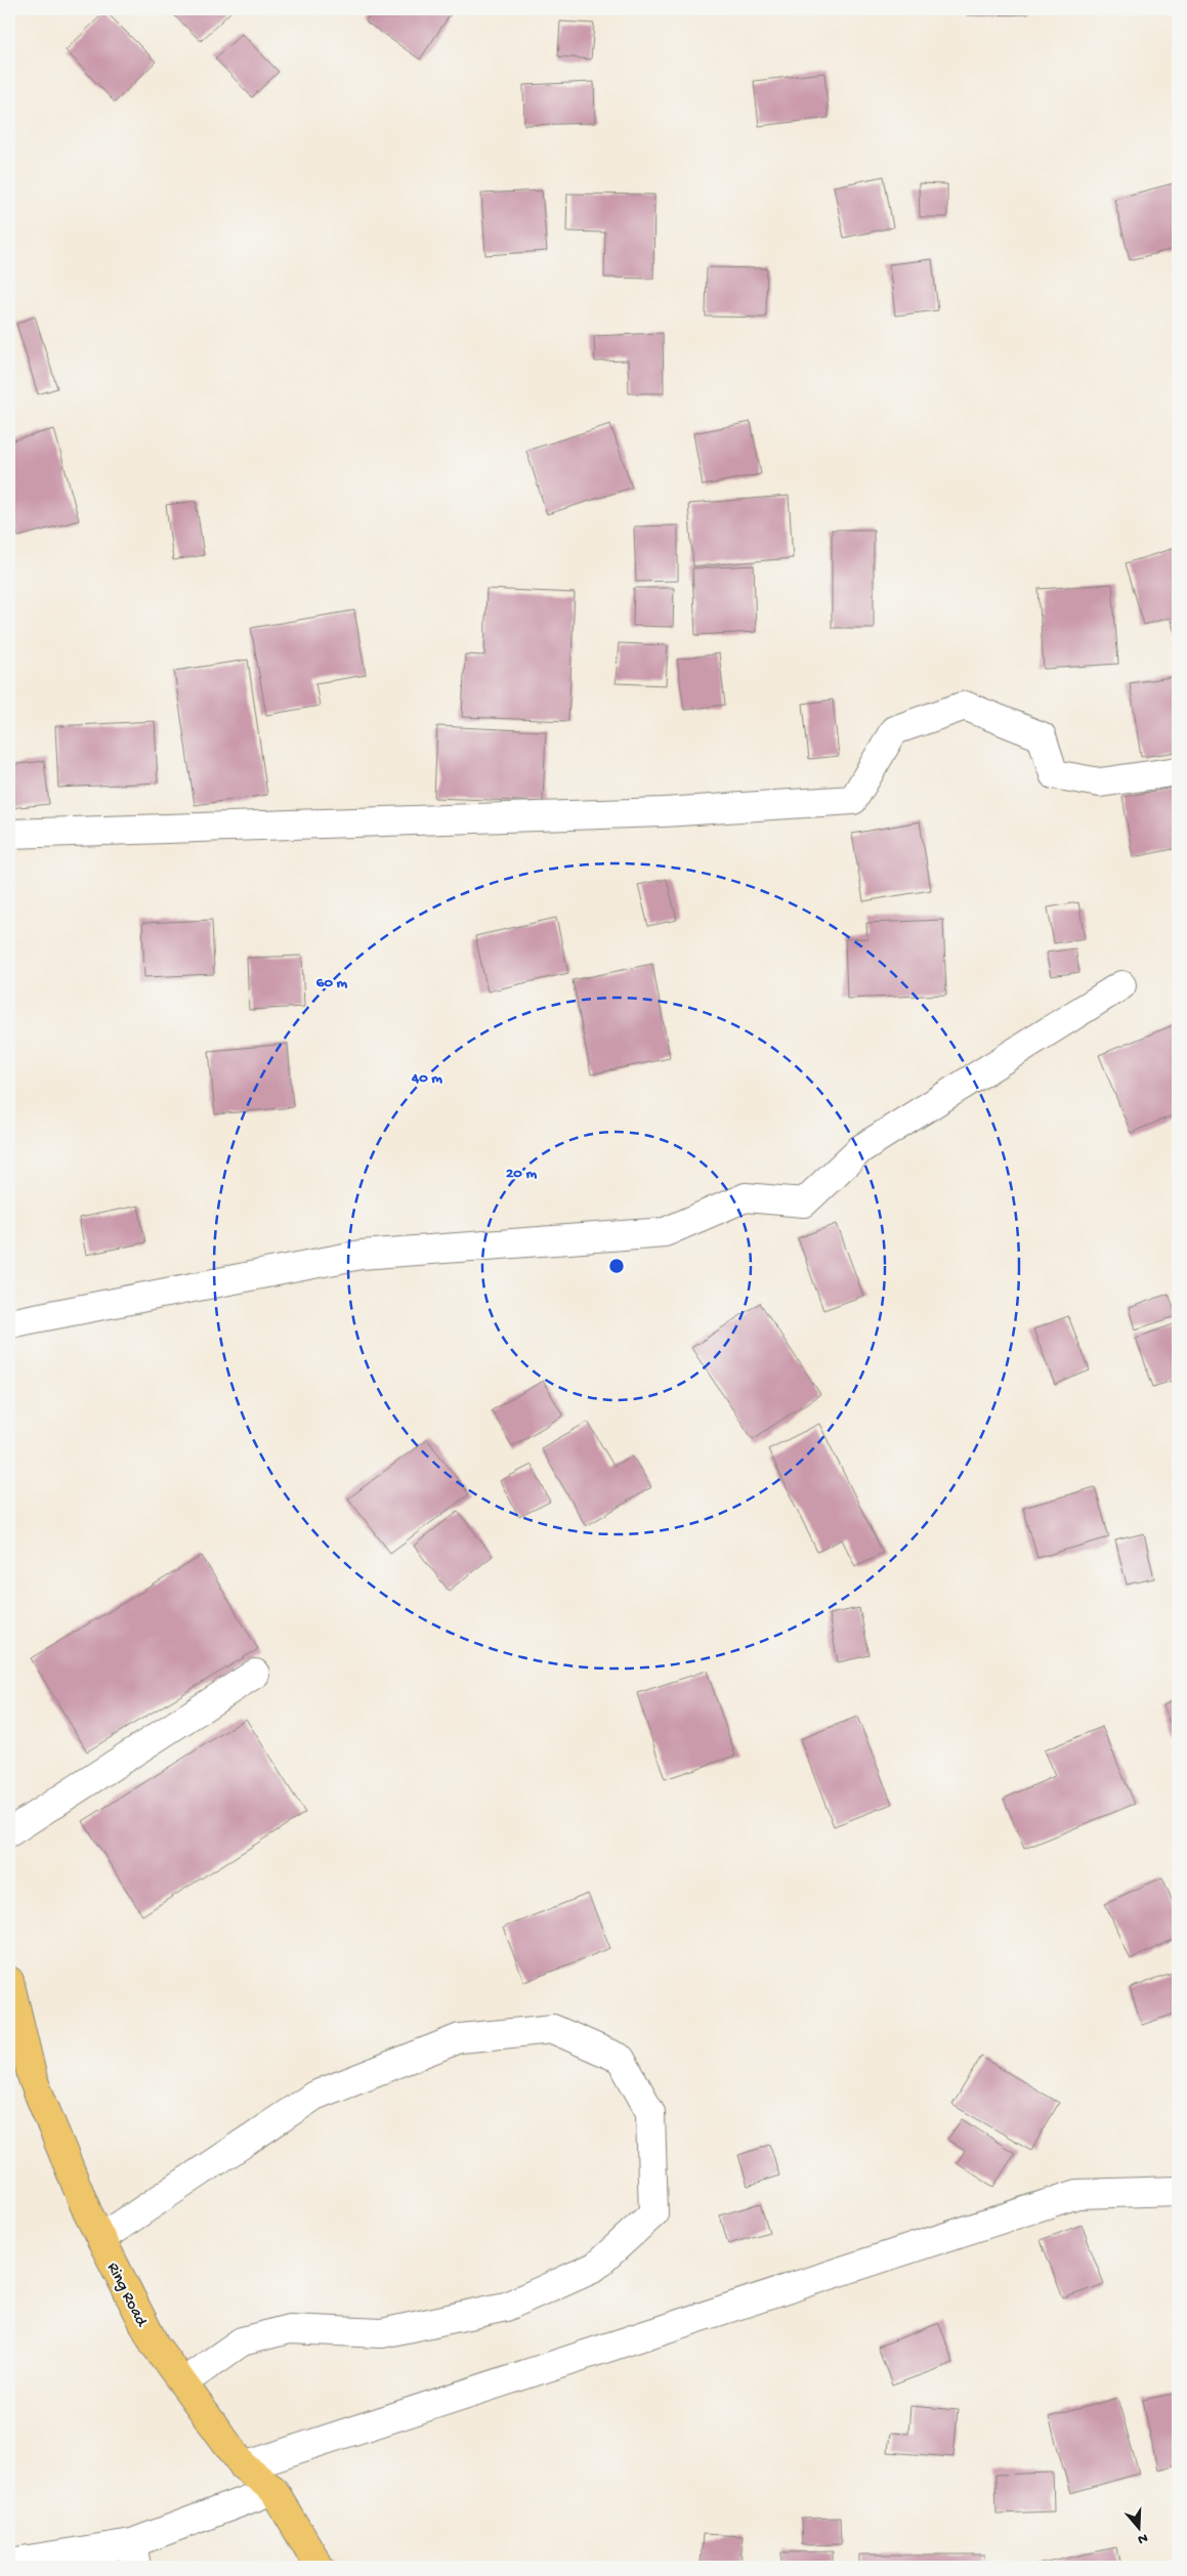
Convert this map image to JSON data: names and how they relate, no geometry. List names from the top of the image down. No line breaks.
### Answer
{"streets":{"main road":["Ring Road"]},"north":"bottom","rings":["60 m","40 m","20 m"]}
